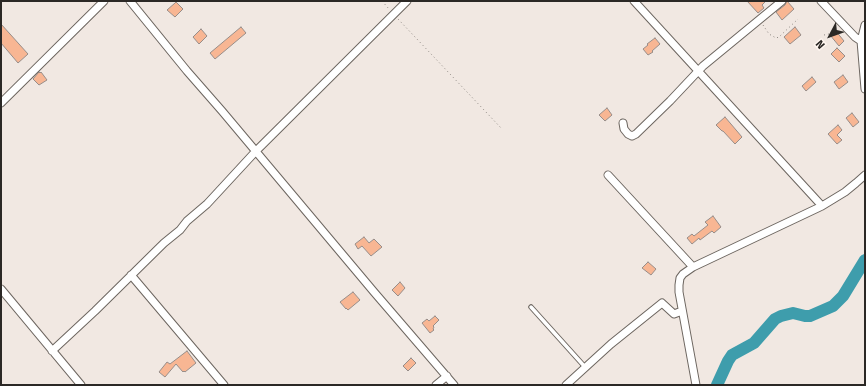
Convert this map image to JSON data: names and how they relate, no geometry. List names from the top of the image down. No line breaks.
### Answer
{"north":"bottom left"}
